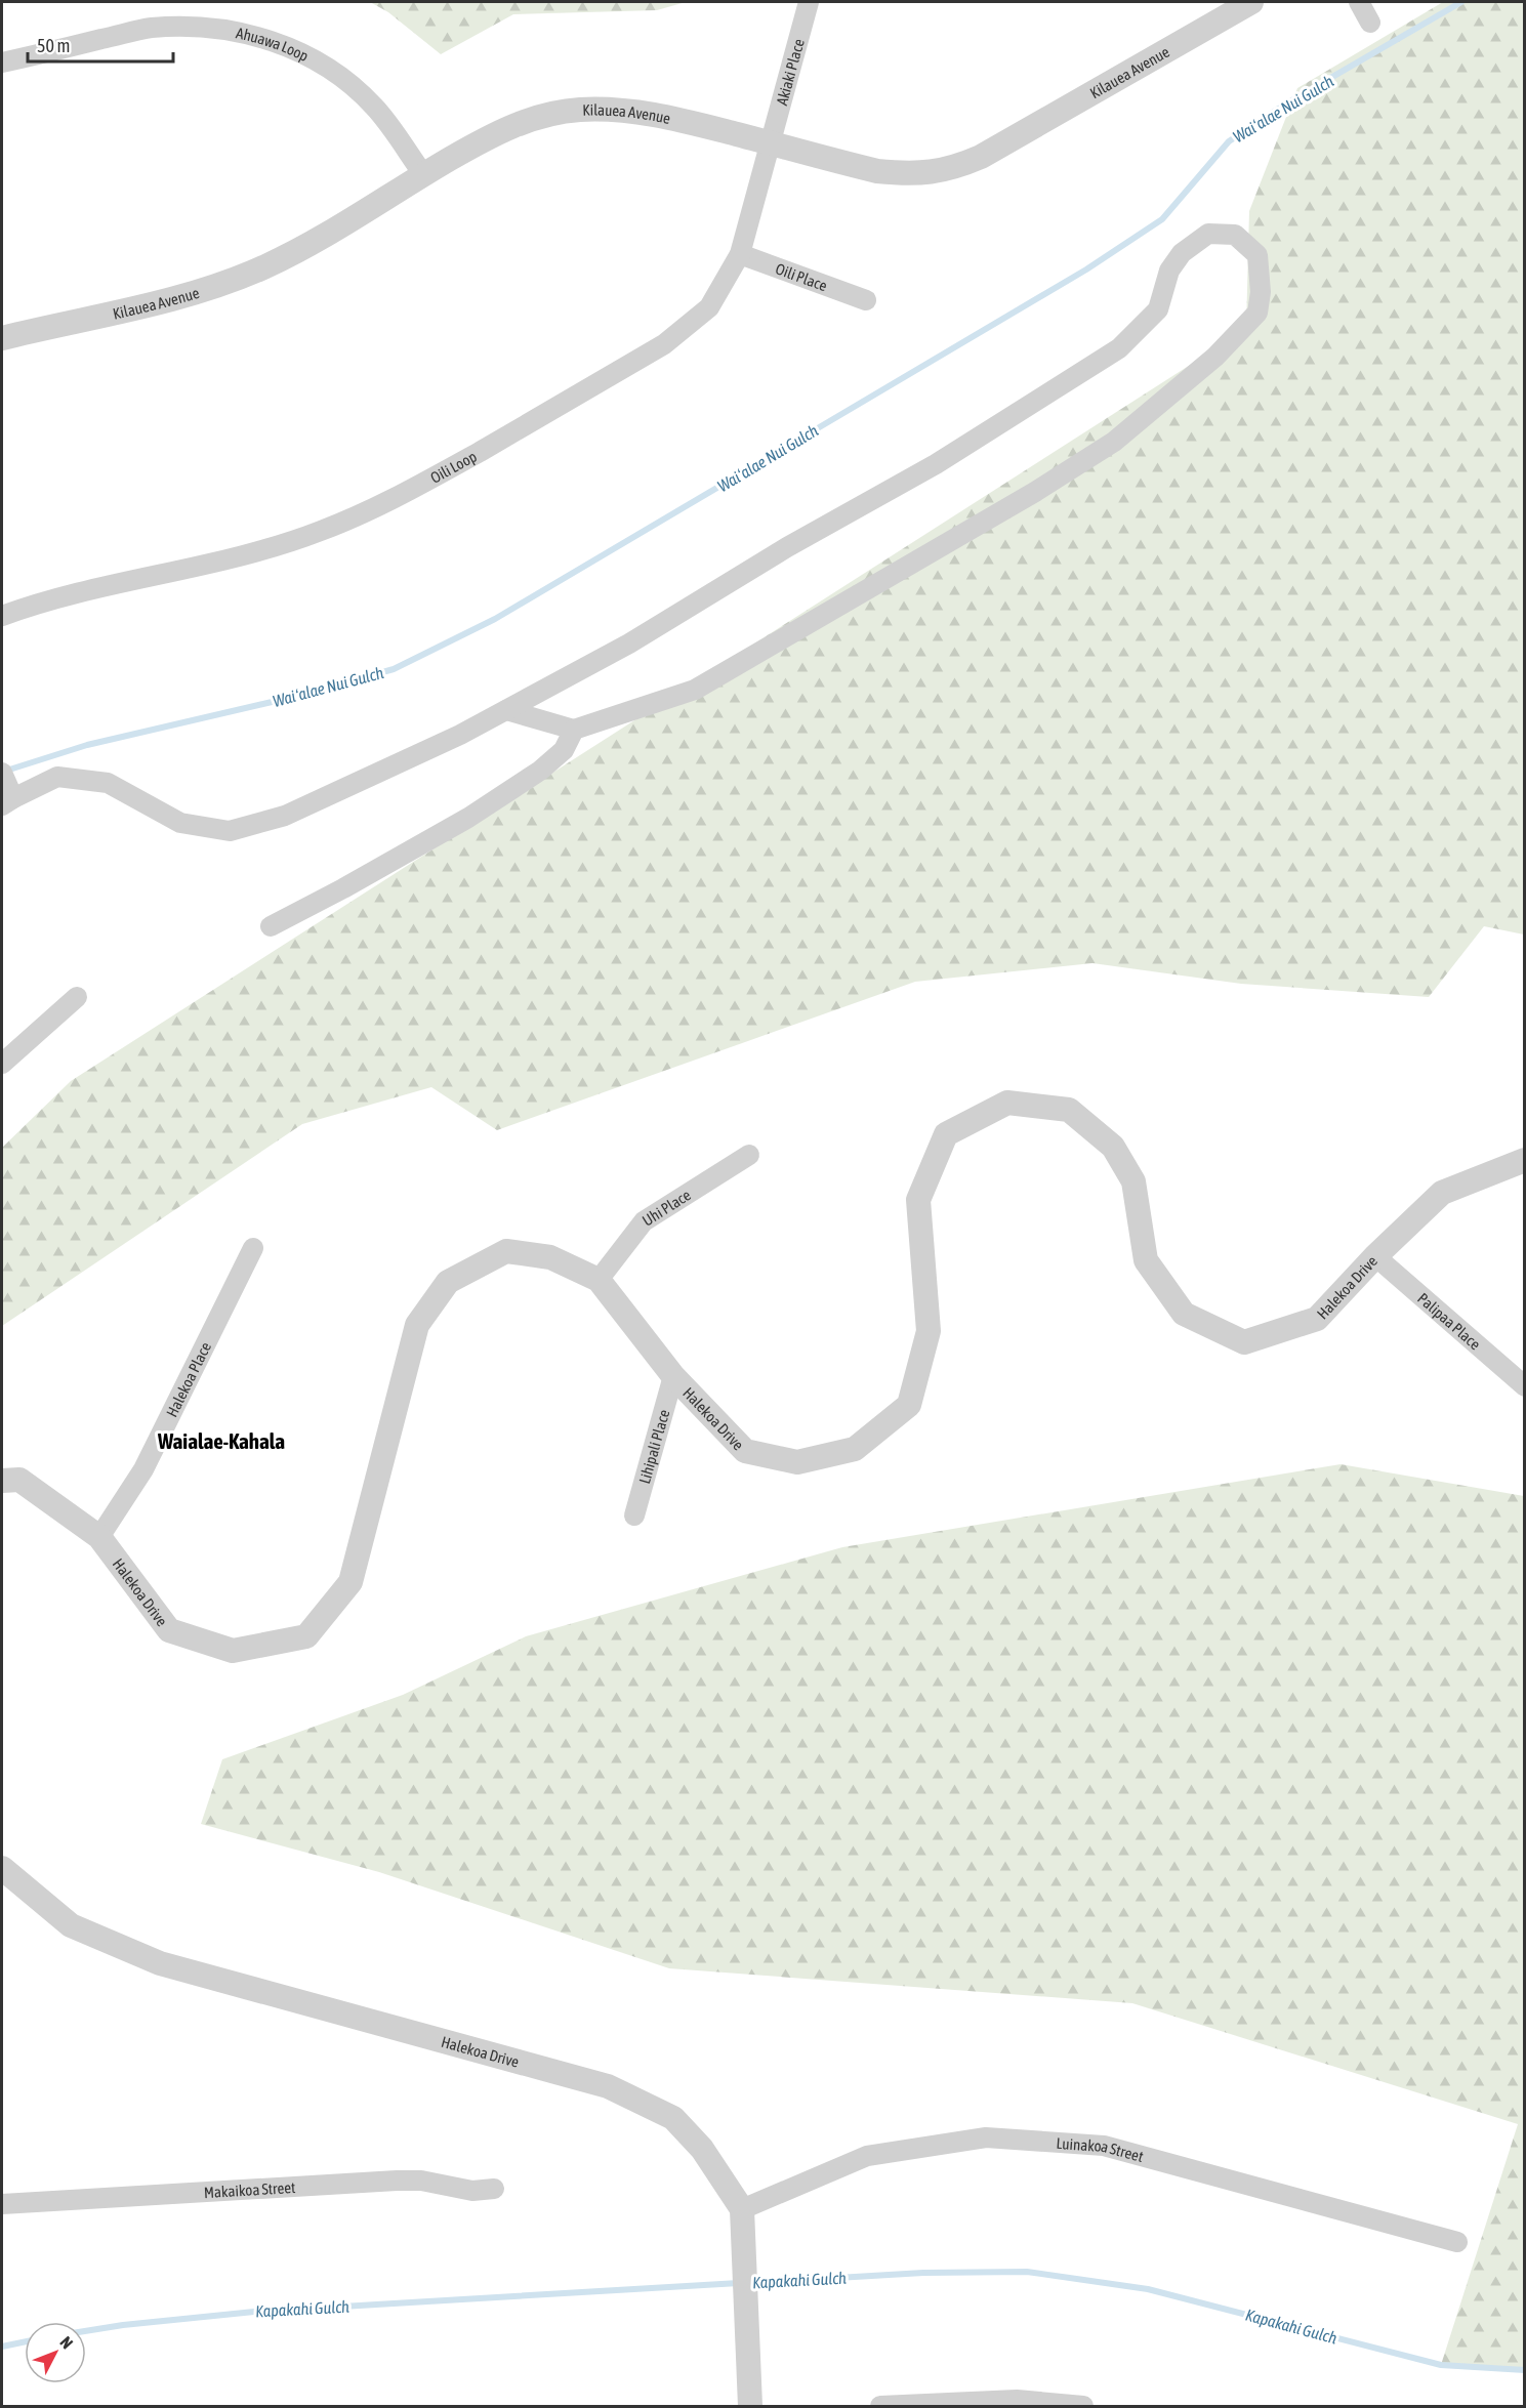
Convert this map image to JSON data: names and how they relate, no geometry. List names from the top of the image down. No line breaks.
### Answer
{"streets":{"street":["Ahuawa Loop","Akiaki Place","Kilauea Avenue","Oili Place","Oili Loop","Uhi Place","Halekoa Drive","Palipaa Place","Halekoa Place","Lihipali Place","Luinakoa Street","Makaikoa Street"]},"crossings":[["Ahuawa Loop","Kilauea Avenue"],["Akiaki Place","Kilauea Avenue"],["Akiaki Place","Oili Loop"],["Kilauea Avenue","Oili Loop"],["Oili Place","Oili Loop"],["Uhi Place","Halekoa Drive"],["Halekoa Drive","Palipaa Place"],["Halekoa Drive","Halekoa Place"],["Halekoa Drive","Lihipali Place"],["Halekoa Drive","Luinakoa Street"]],"districts":["Waialae-Kahala"],"water":["Waiʻalae Nui Gulch","Kapakahi Gulch"],"scale_bar":"50 m","north":"top right"}
